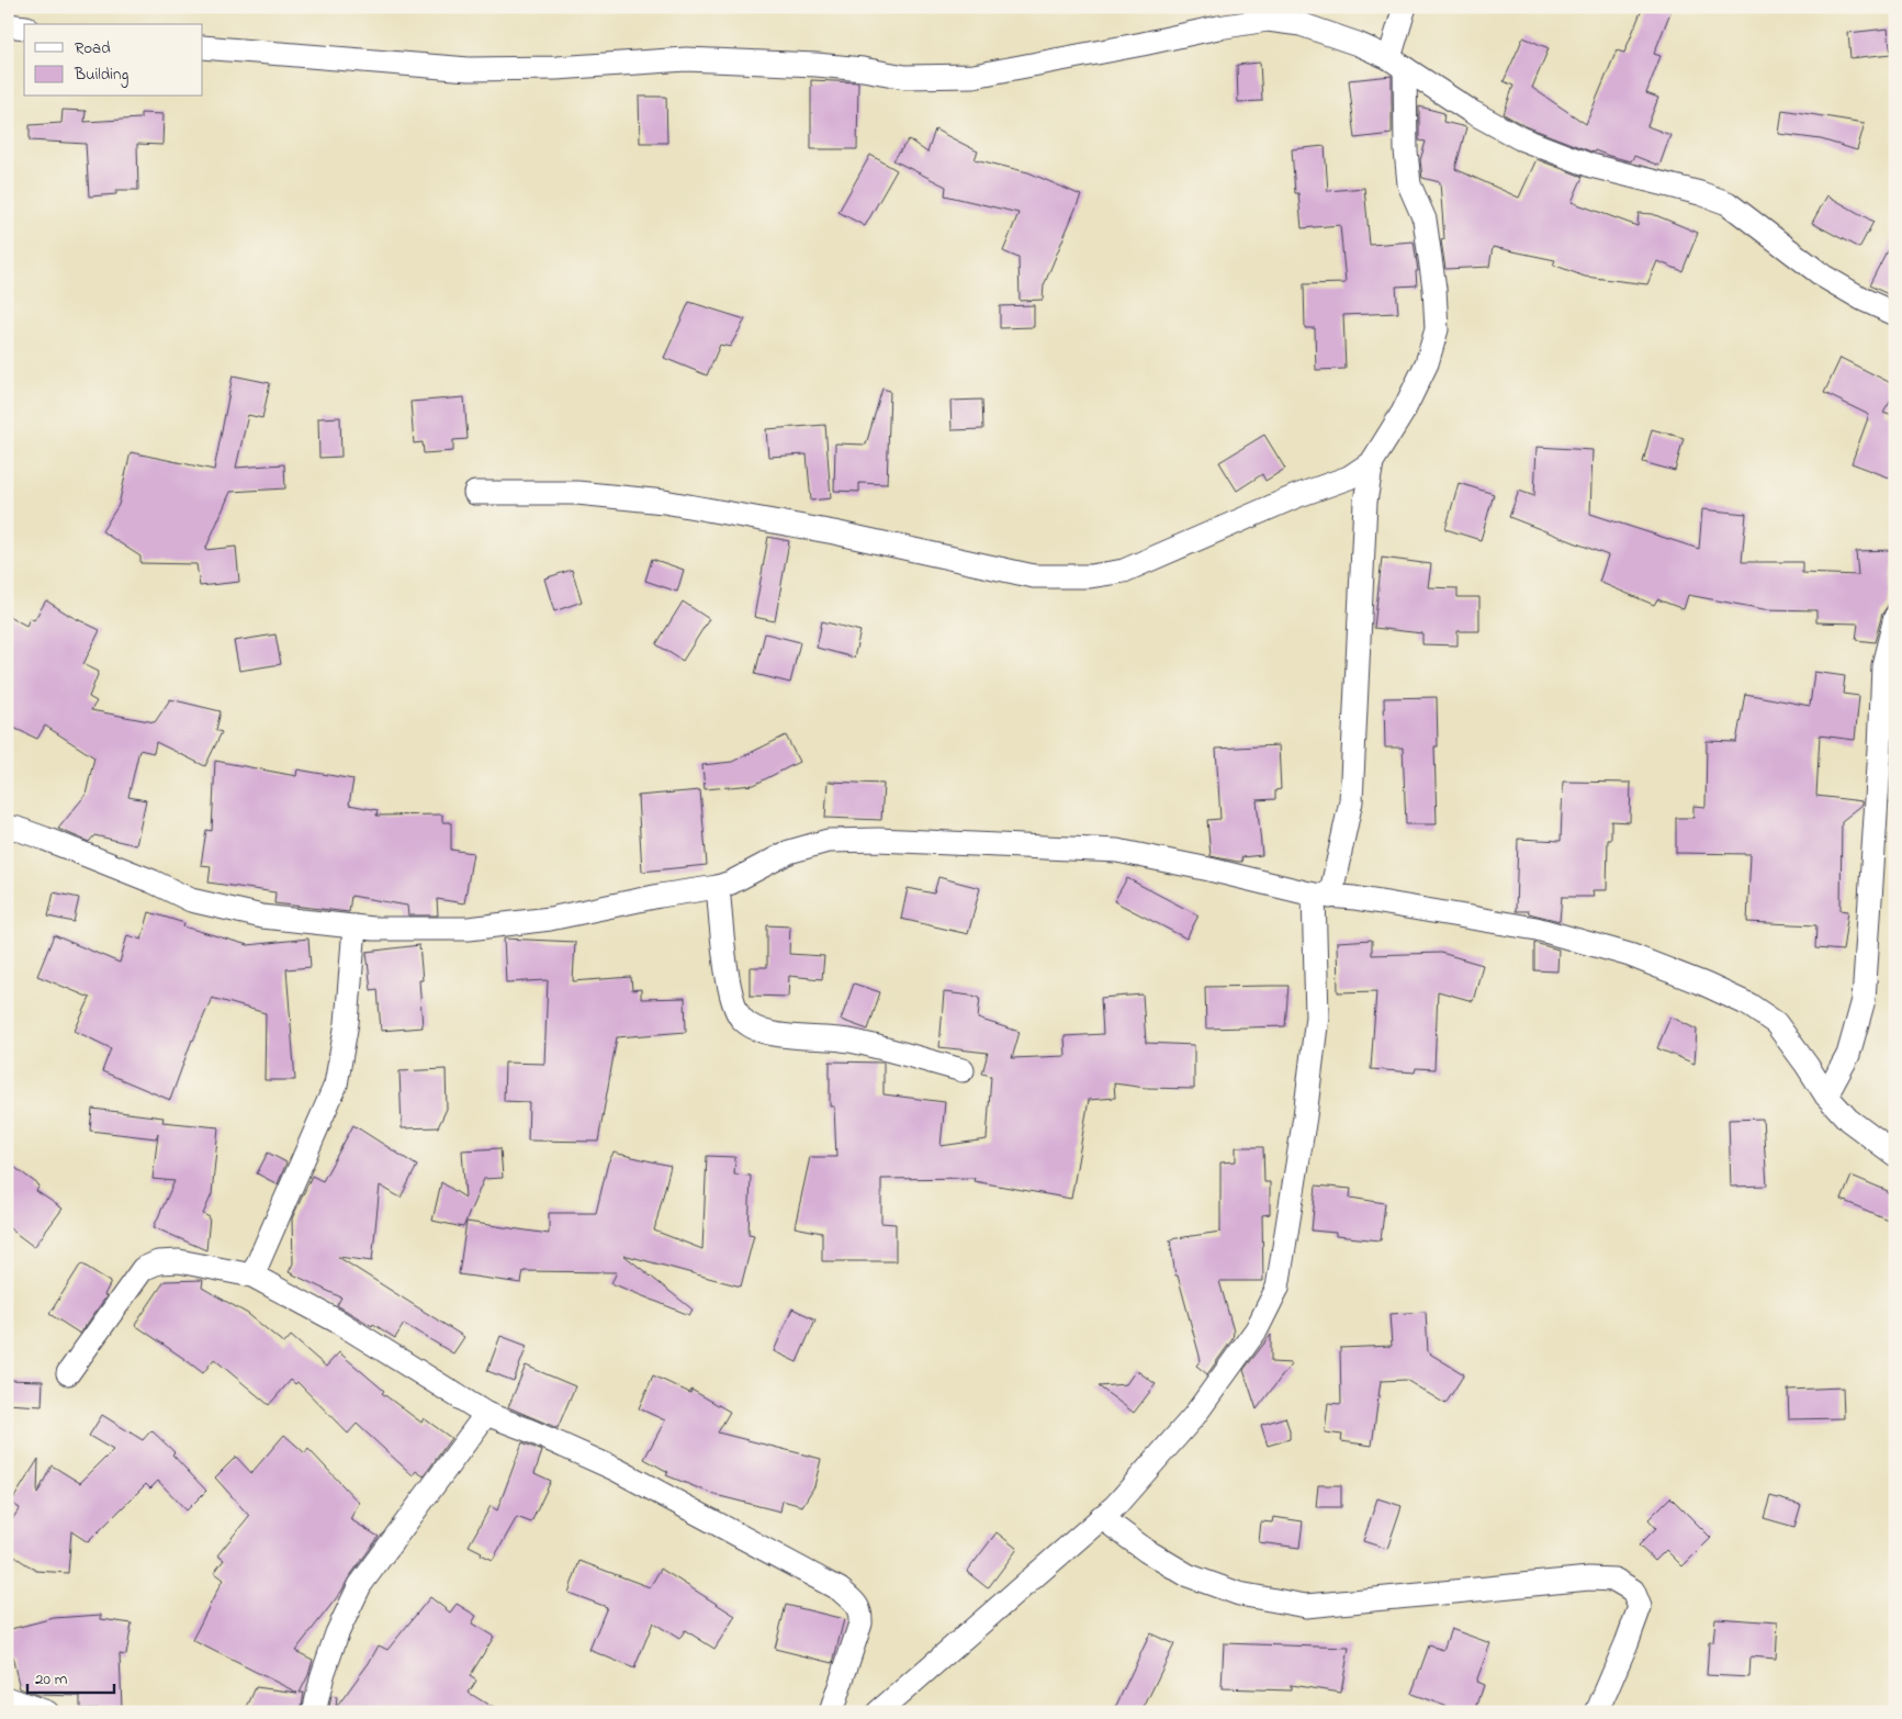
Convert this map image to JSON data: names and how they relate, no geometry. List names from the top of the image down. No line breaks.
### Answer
{"legend":["Road","Building"],"scale_bar":"20 m"}
